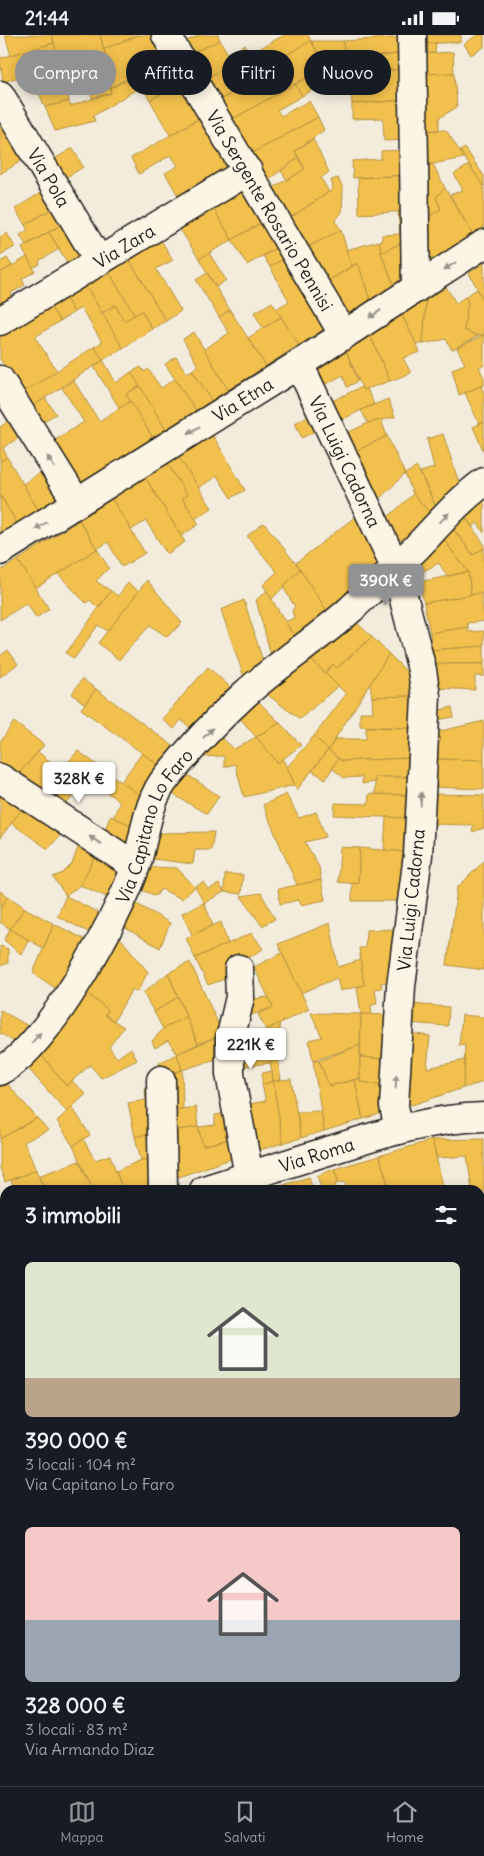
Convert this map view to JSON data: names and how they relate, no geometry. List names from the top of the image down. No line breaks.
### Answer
{"streets":{"street":["Via Pola","Via Sergente Rosario Pennisi","Via Zara","Via Etna","Via Luigi Cadorna","Via Capitano Lo Faro","Via Roma"]},"crossings":[["Via Pola","Via Zara"],["Via Sergente Rosario Pennisi","Via Zara"],["Via Sergente Rosario Pennisi","Via Etna"],["Via Etna","Via Luigi Cadorna"],["Via Luigi Cadorna","Via Capitano Lo Faro"],["Via Luigi Cadorna","Via Roma"]],"one_way":["Via Etna","Via Capitano Lo Faro"],"page":{"status":"21:44","chip":["Compra","Affitta","Filtri","Nuovo"],"price":["390K €","328K €","221K €"],"heading":"3 immobili","list":[{"name":"390 000 €","note":"3 locali · 104 m² · Via Capitano Lo Faro"},{"name":"328 000 €","note":"3 locali · 83 m² · Via Armando Diaz"}],"tabs":["Mappa","Salvati","Home"]}}
